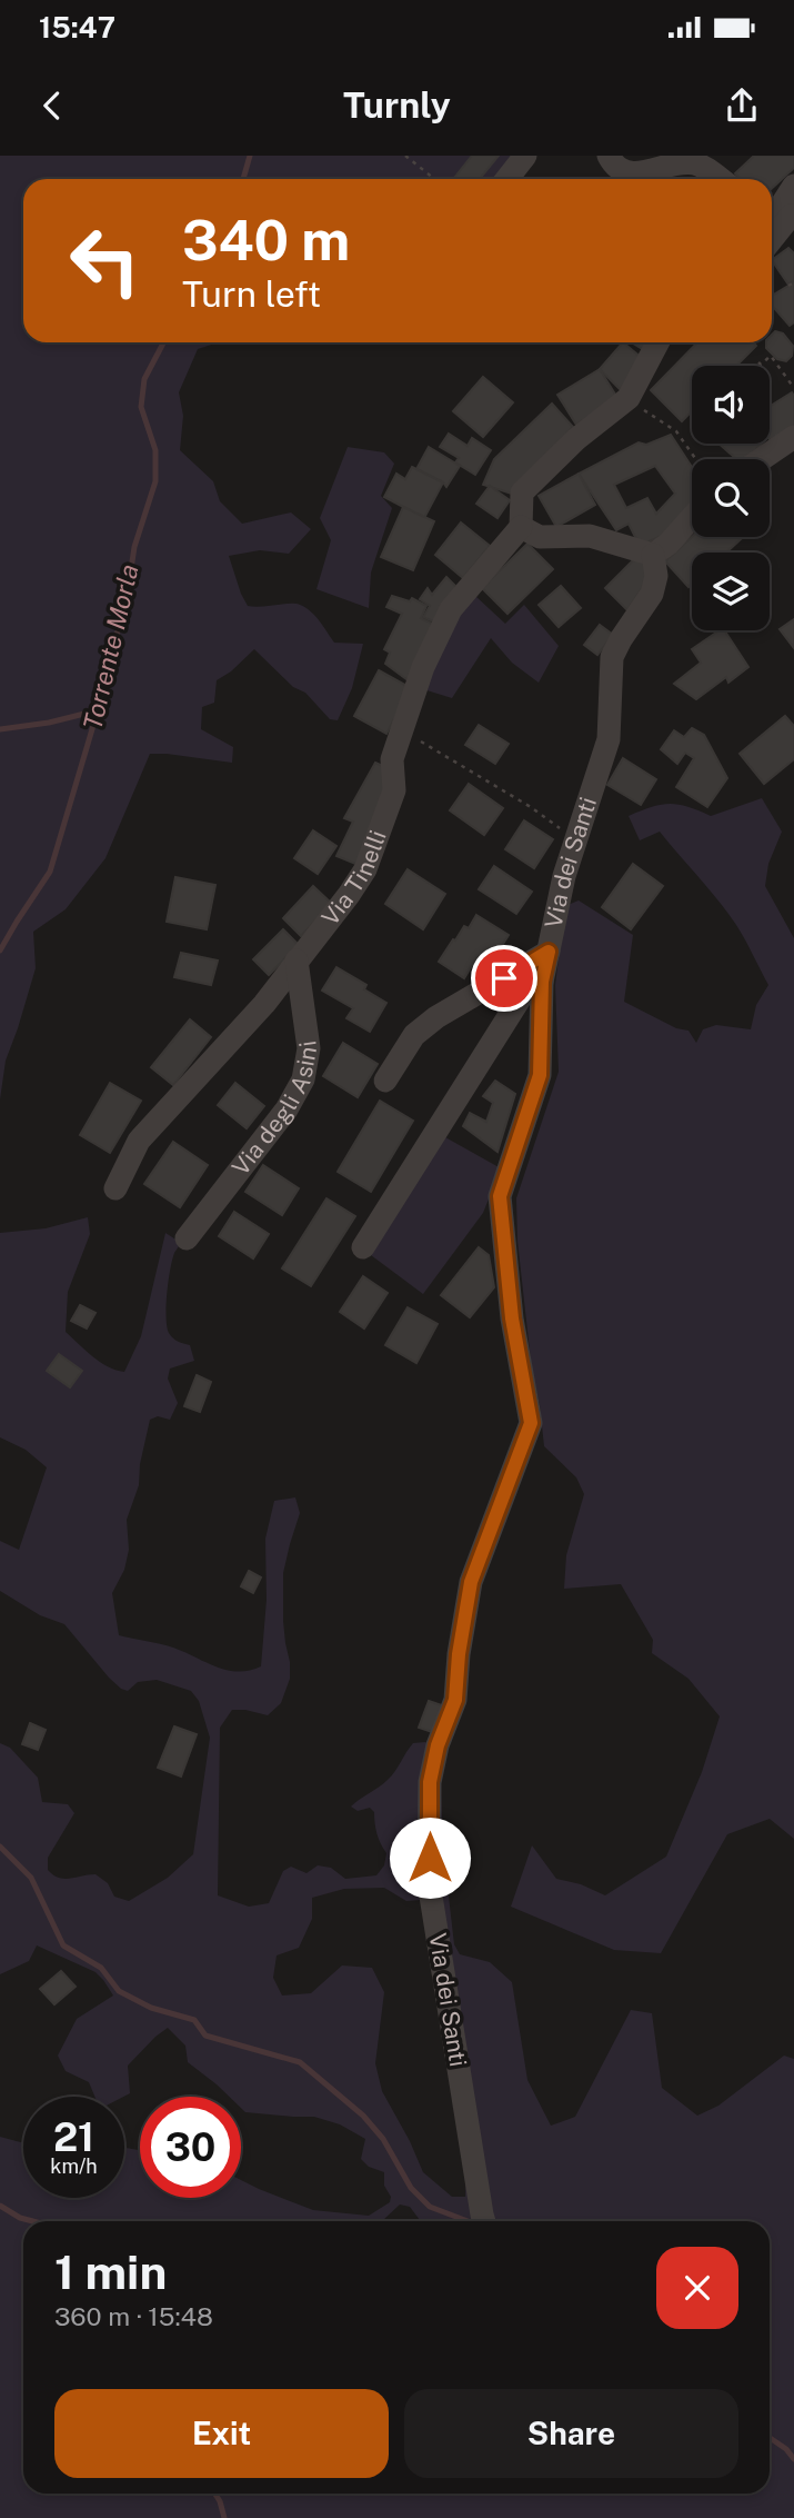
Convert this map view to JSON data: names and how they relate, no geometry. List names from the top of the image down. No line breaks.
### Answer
{"streets":{"street":["Via dei Santi","Via Tinelli","Via degli Asini"]},"crossings":[["Via Tinelli","Via degli Asini"]],"water":["Torrente Morla"],"page":{"status":"15:47","header":"Turnly","turn":["340 m","Turn left"],"speed":"21 km/h","limit":"30","heading":["1 min","360 m · 15:48"],"buttons":["Exit","Share"]}}
